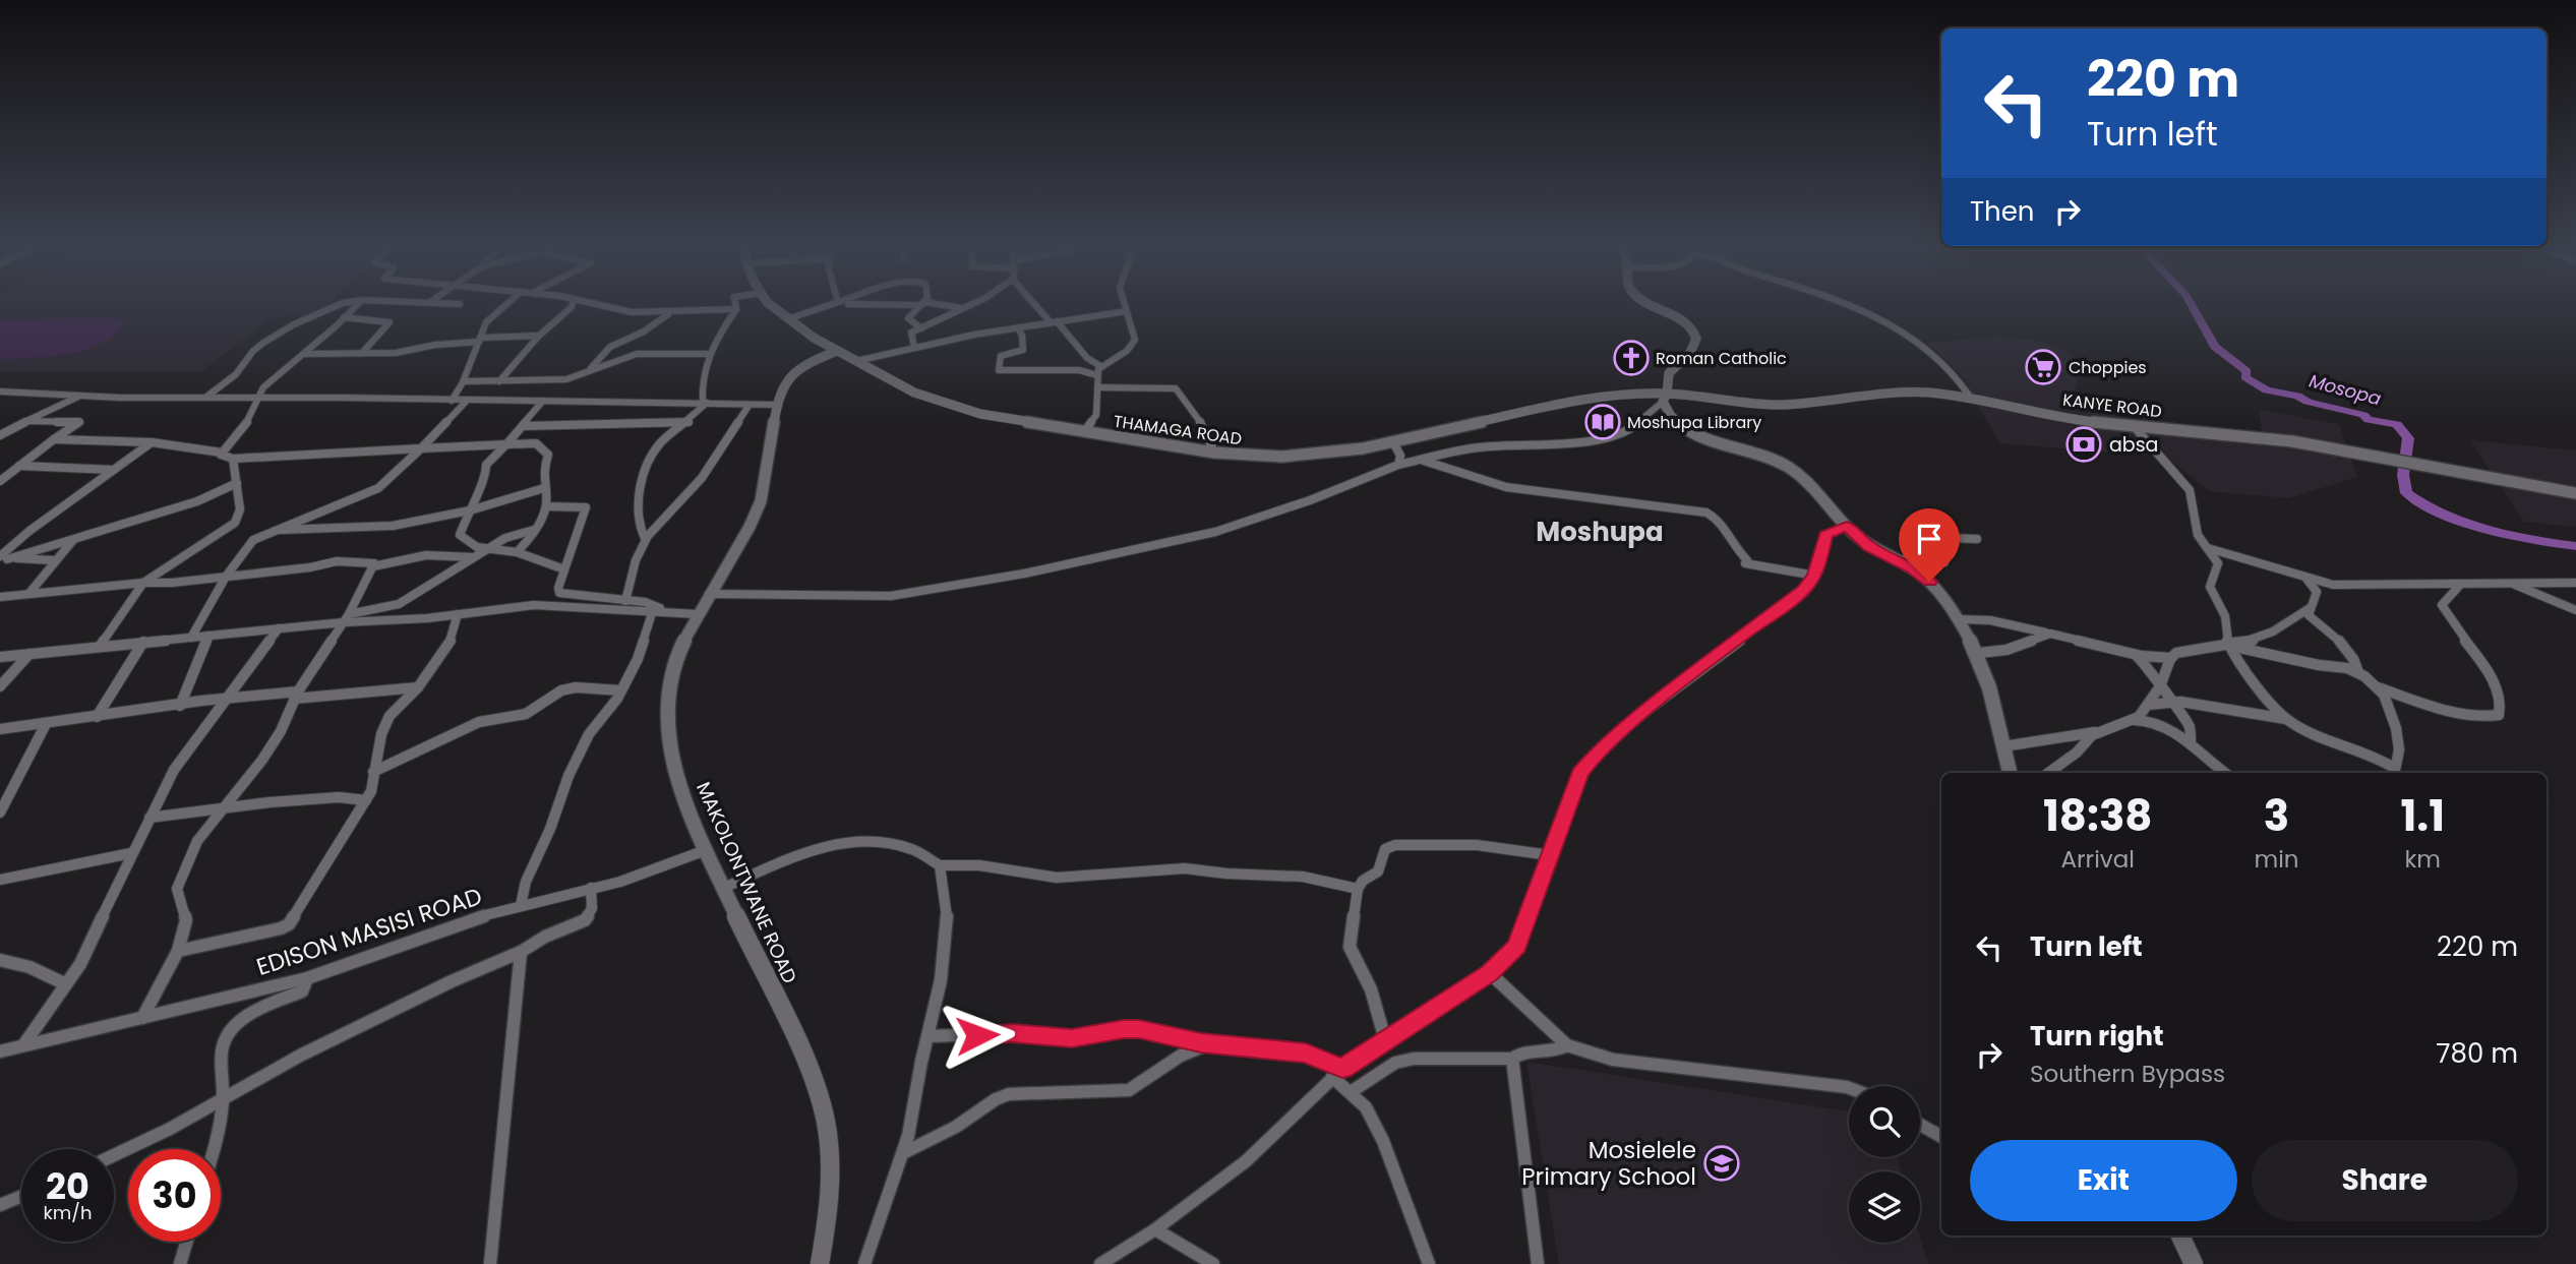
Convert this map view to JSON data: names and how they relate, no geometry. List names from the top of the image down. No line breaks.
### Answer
{"streets":{"main road":["KANYE ROAD","THAMAGA ROAD","MAKOLONTWANE ROAD"],"street":["EDISON MASISI ROAD"]},"crossings":[["KANYE ROAD","THAMAGA ROAD"],["THAMAGA ROAD","MAKOLONTWANE ROAD"],["MAKOLONTWANE ROAD","EDISON MASISI ROAD"]],"districts":["Moshupa"],"water":["Mosopa"],"places":{"church":["Roman Catholic"],"supermarket":["Choppies"],"library":["Moshupa Library"],"bank":["absa"],"school or university":["Mosielele Primary School"]},"page":{"turn":["220 m","Turn left"],"then":"Then","eta":["18:38","Arrival","3","min","1.1","km"],"list":[{"name":"Turn left","value":"220 m"},{"name":"Turn right","note":"Southern Bypass","value":"780 m"}],"buttons":["Exit","Share"],"speed":"20 km/h","limit":"30"}}
